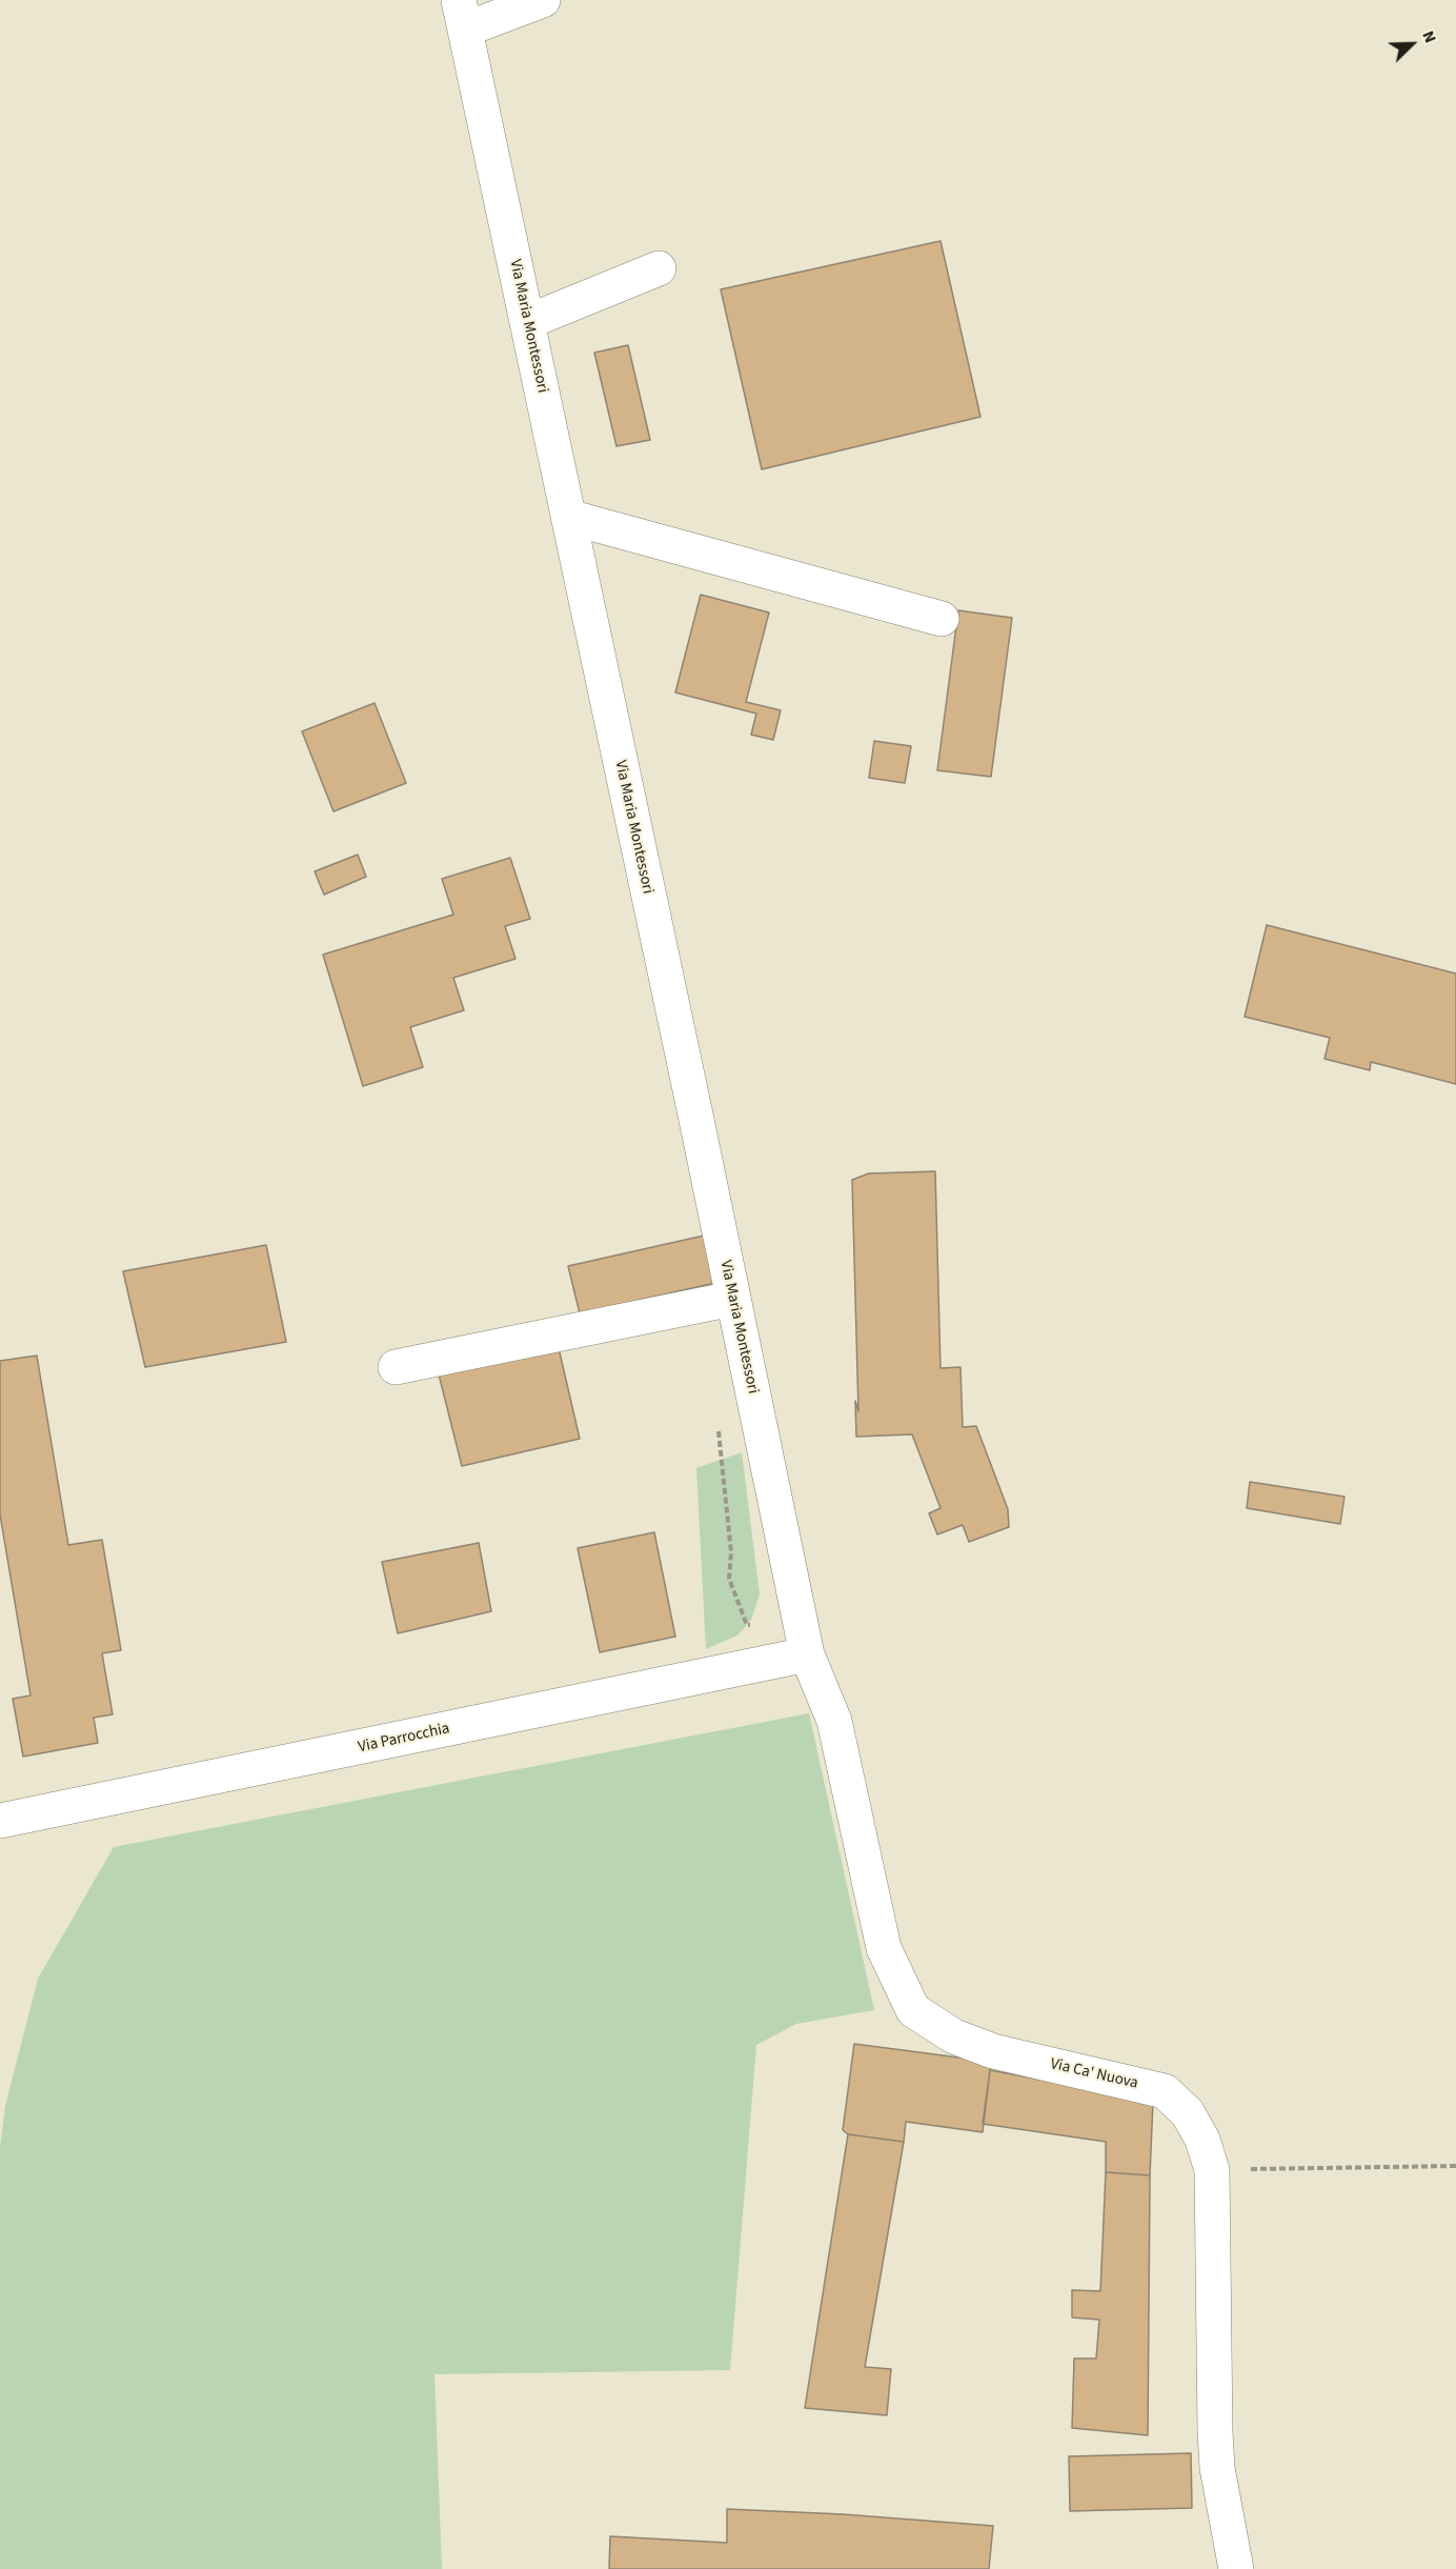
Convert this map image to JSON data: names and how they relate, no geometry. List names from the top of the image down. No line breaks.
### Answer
{"streets":{"street":["Via Maria Montessori","Via Parrocchia","Via Ca' Nuova"]},"crossings":[["Via Maria Montessori","Via Parrocchia"],["Via Maria Montessori","Via Ca' Nuova"],["Via Parrocchia","Via Ca' Nuova"]],"north":"top right"}
